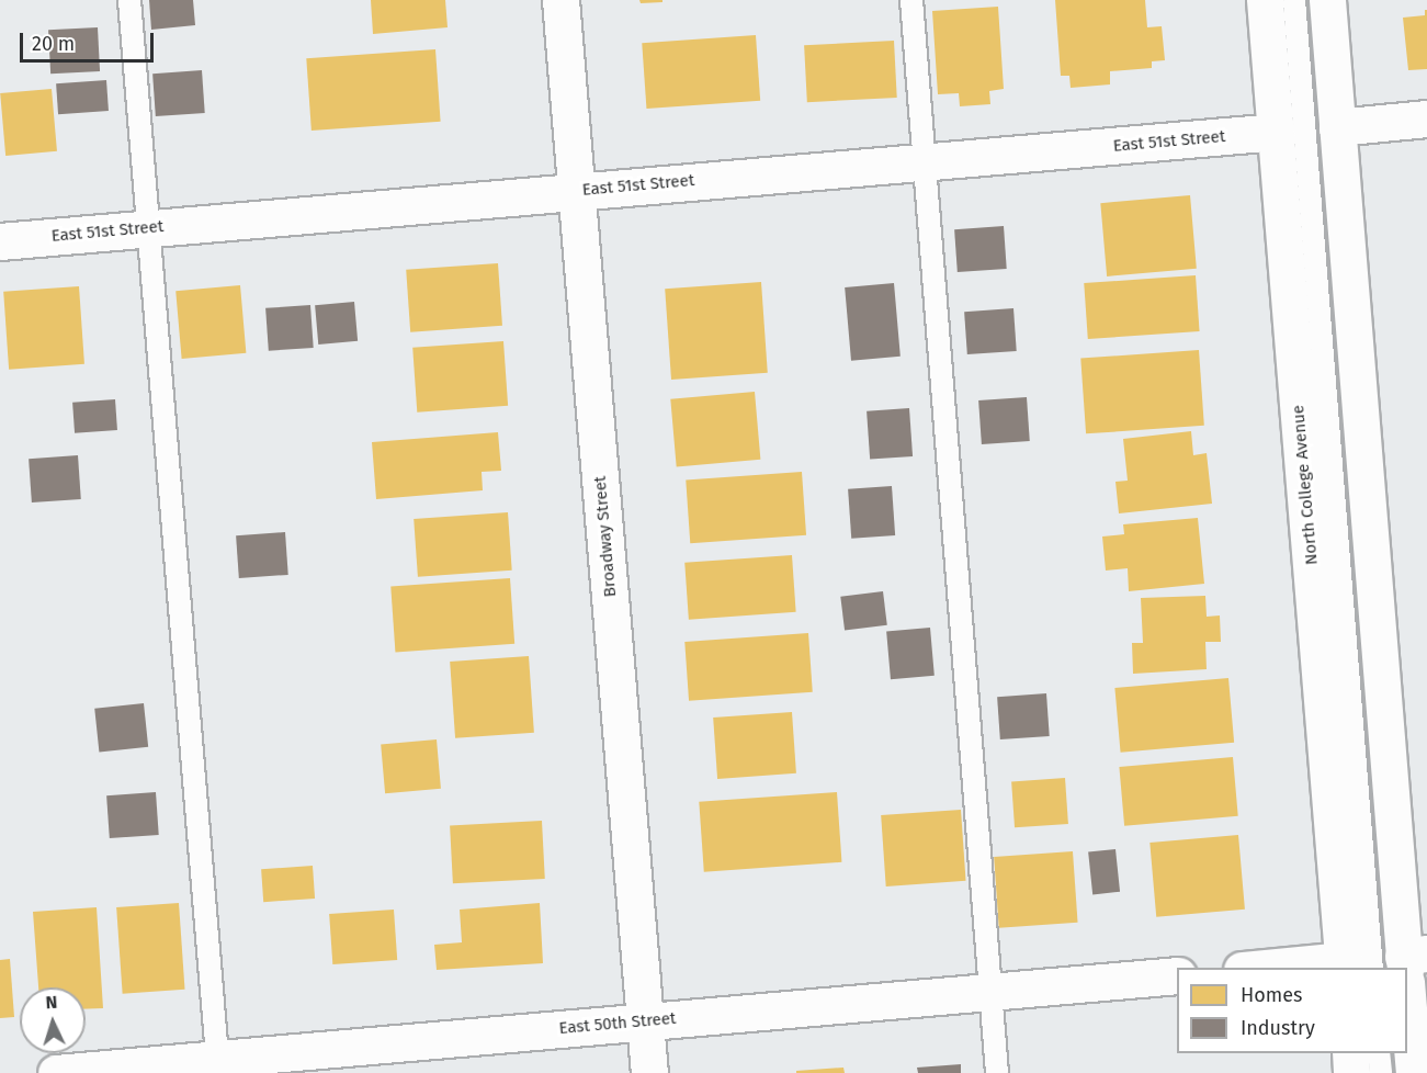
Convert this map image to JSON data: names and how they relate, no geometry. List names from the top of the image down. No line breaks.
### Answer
{"streets":{"street":["East 51st Street","North College Avenue","Broadway Street","East 50th Street"]},"crossings":[["East 51st Street","North College Avenue"],["East 51st Street","Broadway Street"],["Broadway Street","East 50th Street"]],"legend":["Homes","Industry"],"scale_bar":"20 m","north":"top"}
